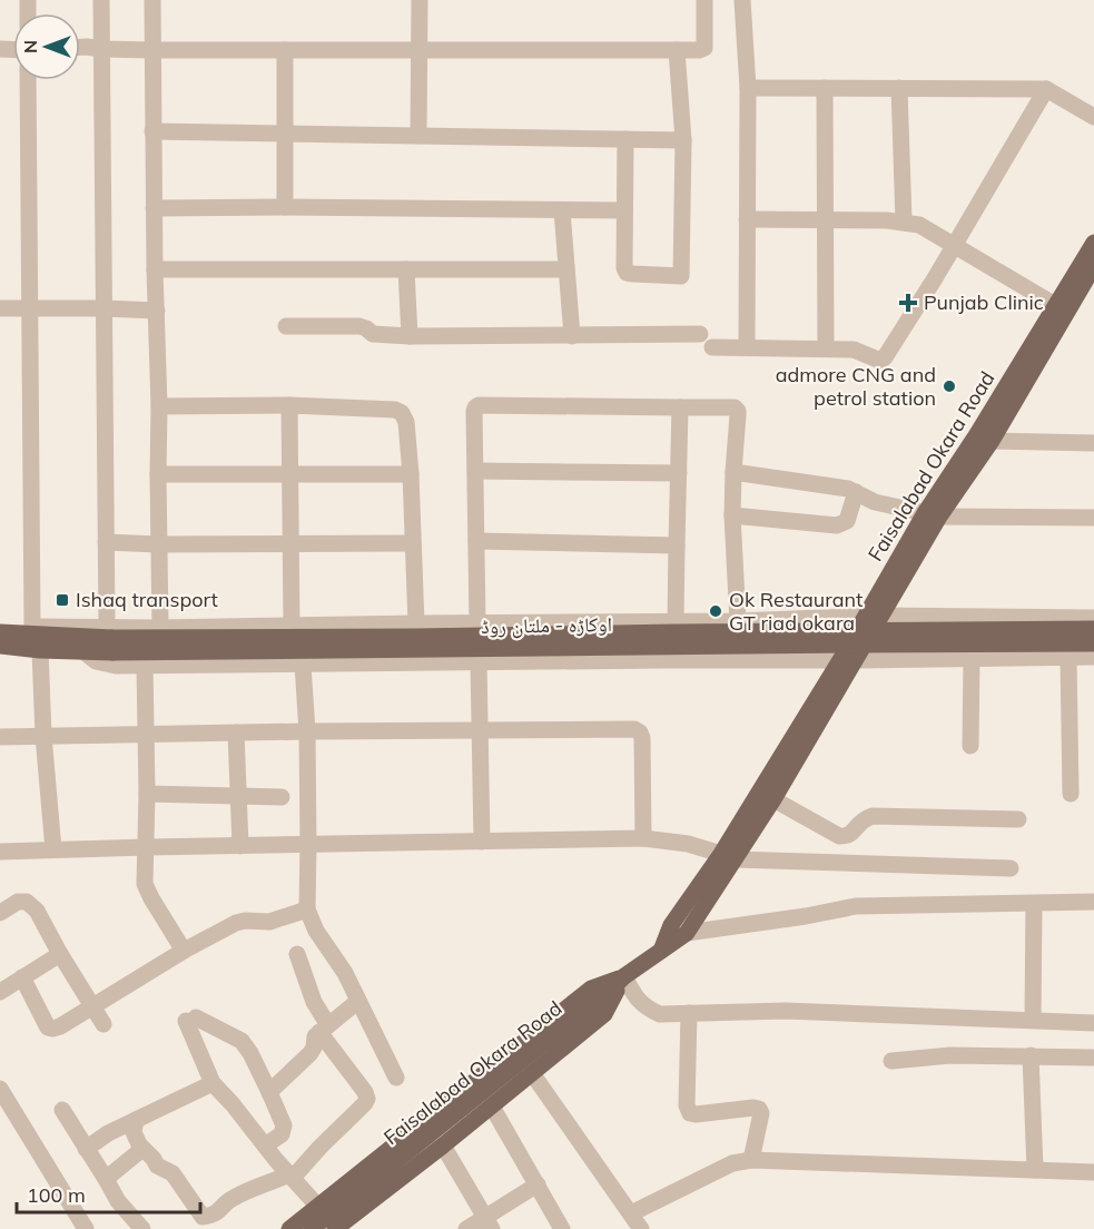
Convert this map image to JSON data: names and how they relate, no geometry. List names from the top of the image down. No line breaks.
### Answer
{"streets":{"main road":["Faisalabad Okara Road","اوکاڑہ - ملتان روڈ"]},"places":{"health":["Punjab Clinic"],"other":["admore CNG and petrol station","Ok Restaurant GT riad okara"],"transit":["Ishaq transport"]},"scale_bar":"100 m","north":"left"}
